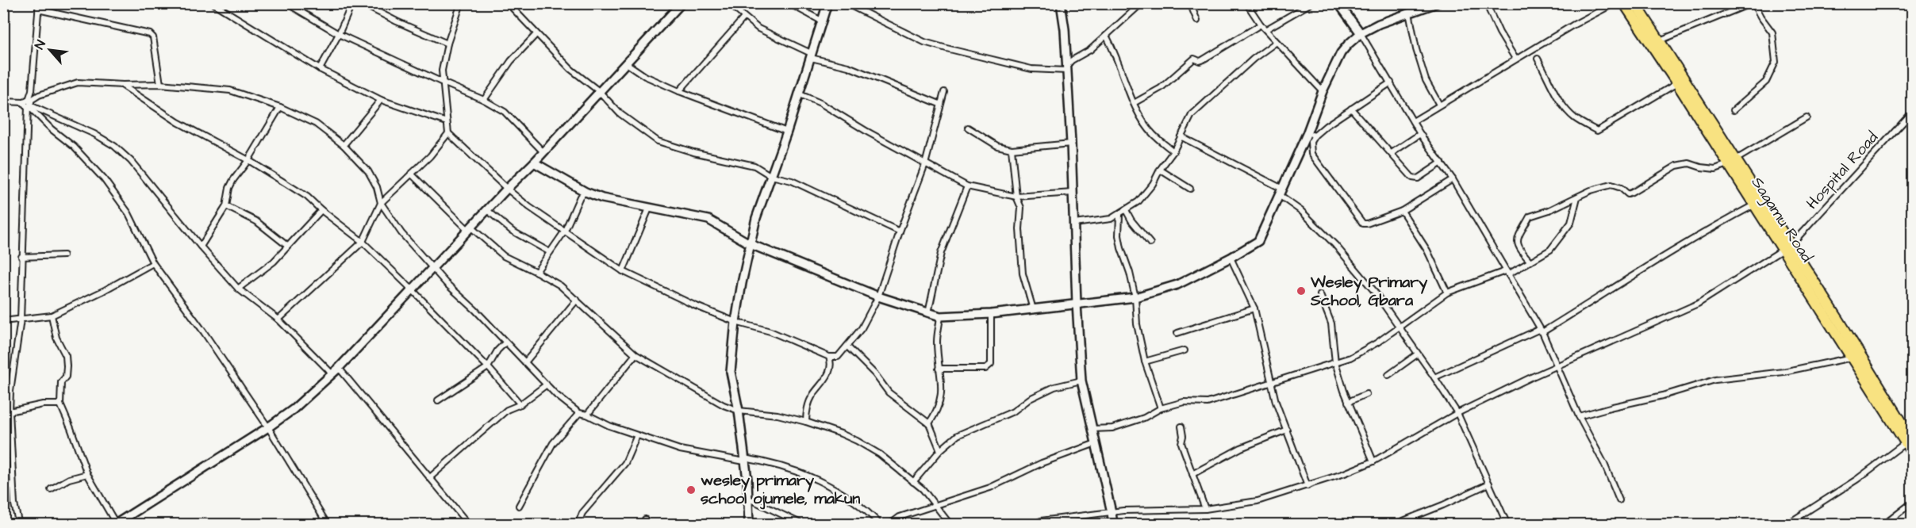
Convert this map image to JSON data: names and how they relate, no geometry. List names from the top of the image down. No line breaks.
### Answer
{"streets":{"highway":["Sagamu Road"],"street":["Hospital Road"]},"crossings":[["Hospital Road","Sagamu Road"]],"places":["Wesley Primary School, Gbara","wesley primary school ojumele, makun"],"north":"top left"}
